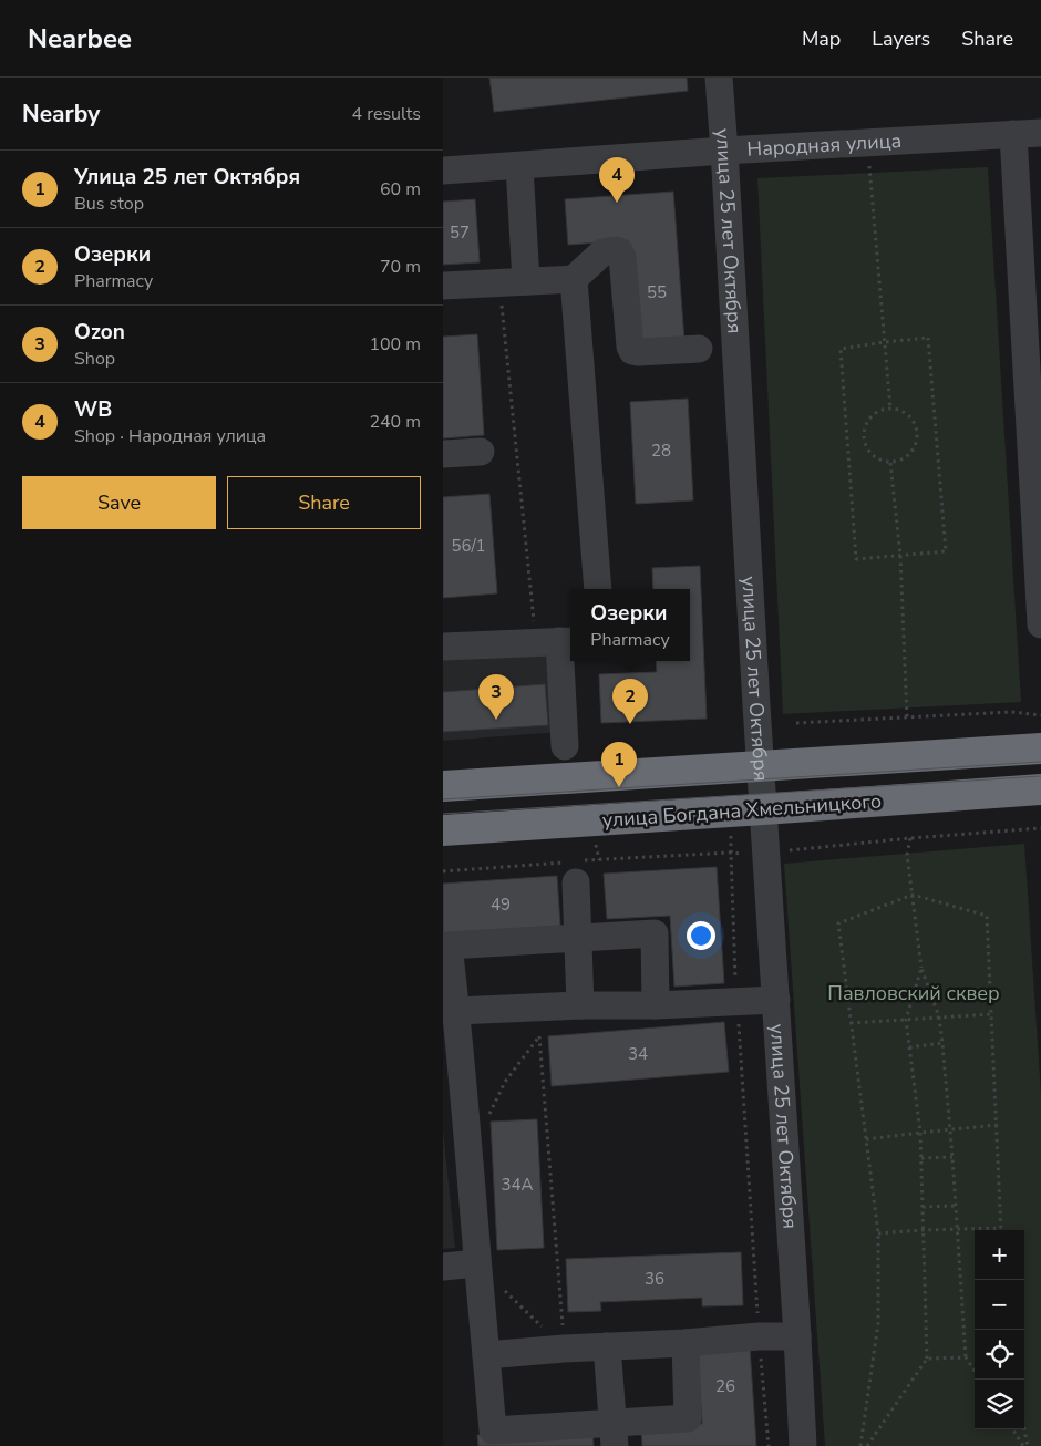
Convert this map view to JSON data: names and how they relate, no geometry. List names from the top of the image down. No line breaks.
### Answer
{"streets":{"highway":["улица Богдана Хмельницкого"],"street":["Народная улица","улица 25 лет Октября"]},"crossings":[["Народная улица","улица 25 лет Октября"],["улица 25 лет Октября","улица Богдана Хмельницкого"]],"parks":["Павловский сквер"],"house_numbers":["57","55","28","56/1","49","34","34А","36","26"],"page":{"header":"Nearbee","nav":["Map","Layers","Share"],"heading":["Nearby","4 results"],"list":[{"mark":"1","name":"Улица 25 лет Октября","note":"Bus stop","value":"60 m"},{"mark":"2","name":"Озерки","note":"Pharmacy","value":"70 m"},{"mark":"3","name":"Ozon","note":"Shop","value":"100 m"},{"mark":"4","name":"WB","note":"Shop · Народная улица","value":"240 m"}],"pins":["4","3","2","1"],"buttons":["Save","Share"],"popup":["Озерки","Pharmacy"],"map_buttons":["+","−"]}}
